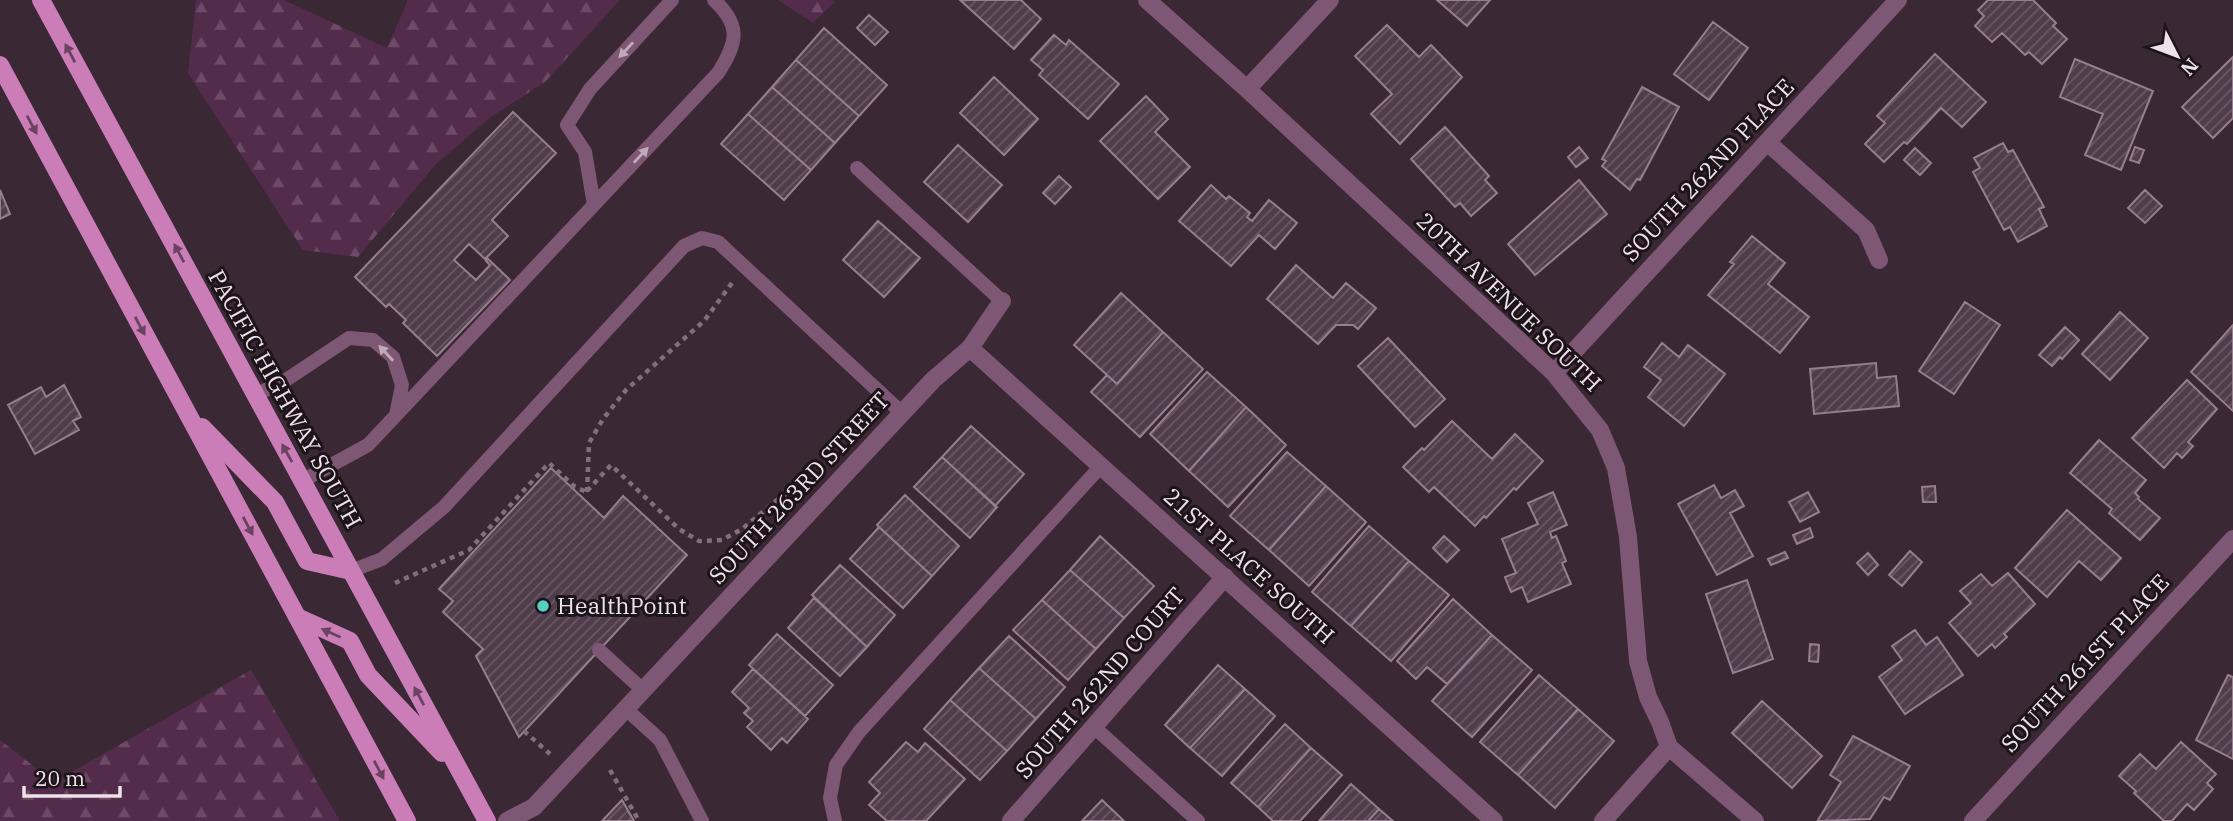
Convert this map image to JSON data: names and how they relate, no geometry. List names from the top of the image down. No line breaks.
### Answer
{"streets":{"main road":["PACIFIC HIGHWAY SOUTH"],"street":["SOUTH 262ND PLACE","20TH AVENUE SOUTH","SOUTH 263RD STREET","21ST PLACE SOUTH","SOUTH 261ST PLACE","SOUTH 262ND COURT"]},"crossings":[["SOUTH 262ND PLACE","20TH AVENUE SOUTH"],["SOUTH 263RD STREET","21ST PLACE SOUTH"],["21ST PLACE SOUTH","SOUTH 262ND COURT"]],"places":["HealthPoint"],"scale_bar":"20 m","north":"bottom right"}
